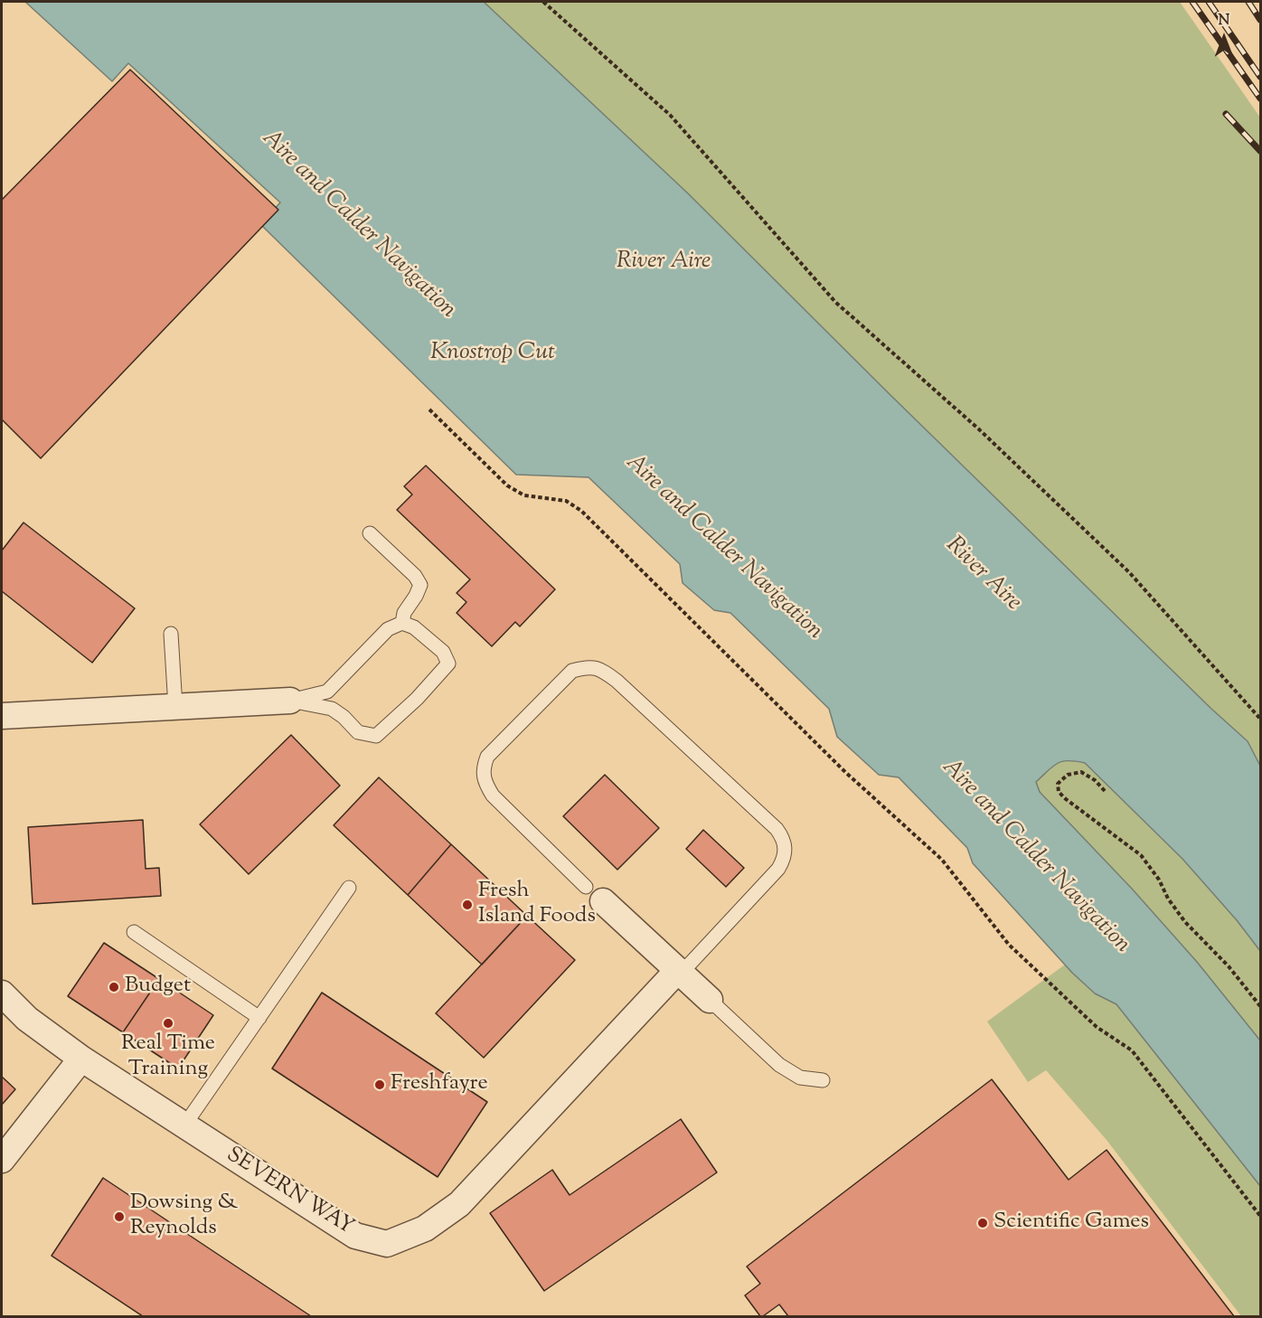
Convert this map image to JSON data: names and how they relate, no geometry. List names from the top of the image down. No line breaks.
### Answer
{"streets":{"street":["SEVERN WAY"]},"water":["Aire and Calder Navigation","River Aire","Knostrop Cut"],"places":["Fresh Island Foods","Budget","Real Time Training","Freshfayre","Dowsing & Reynolds","Scientific Games"],"north":"top"}
